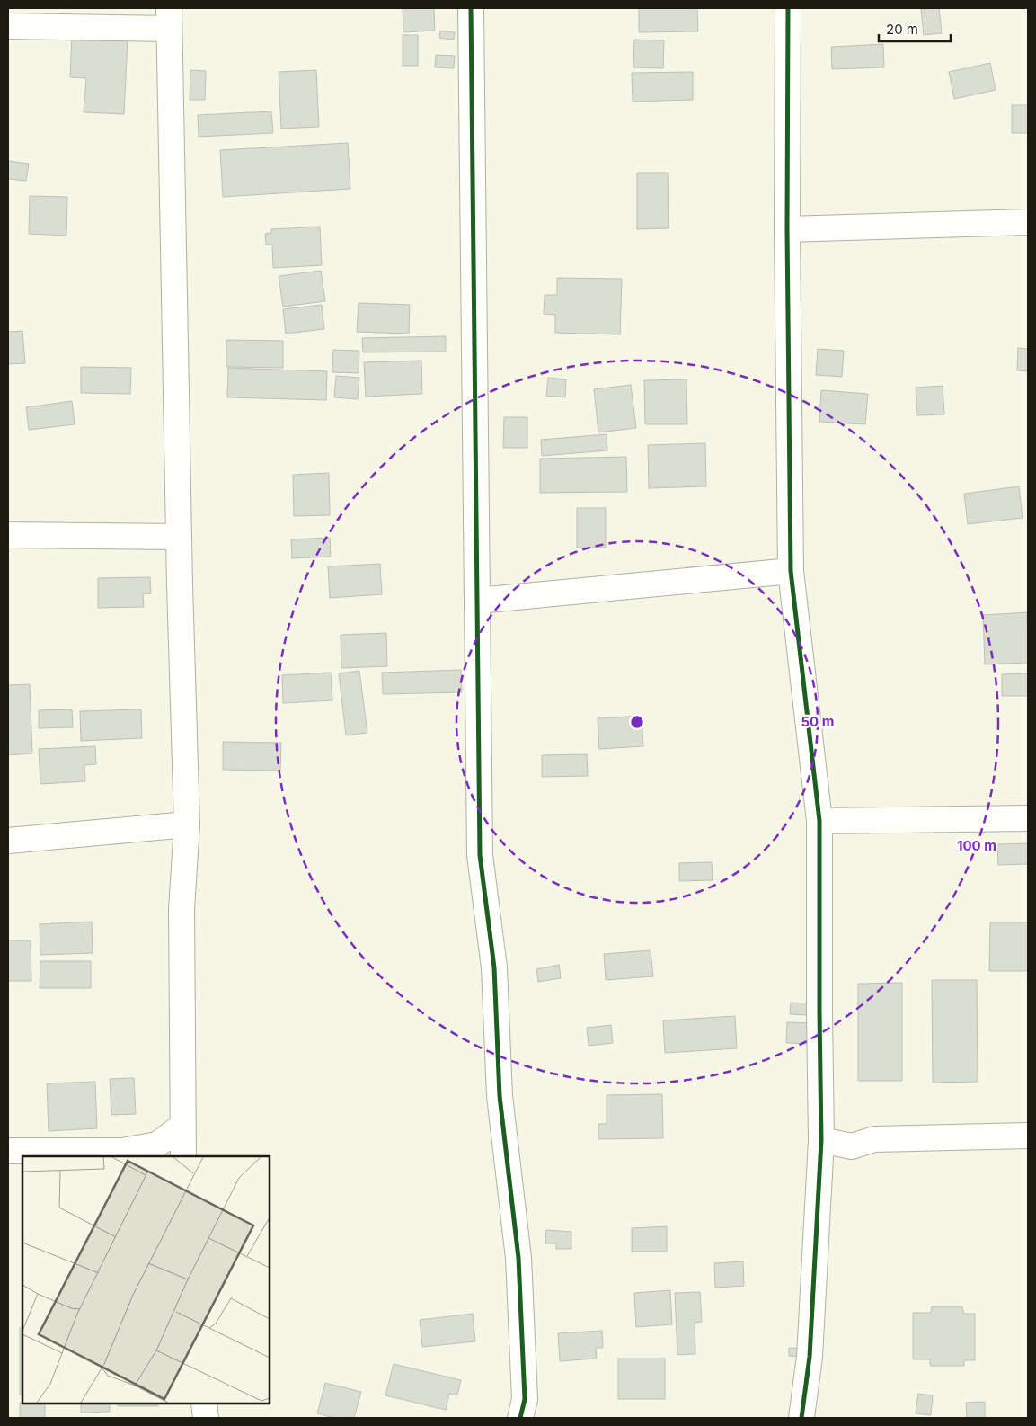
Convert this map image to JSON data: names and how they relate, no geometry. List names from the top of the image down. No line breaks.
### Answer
{"scale_bar":"20 m","rings":["50 m","100 m"]}
